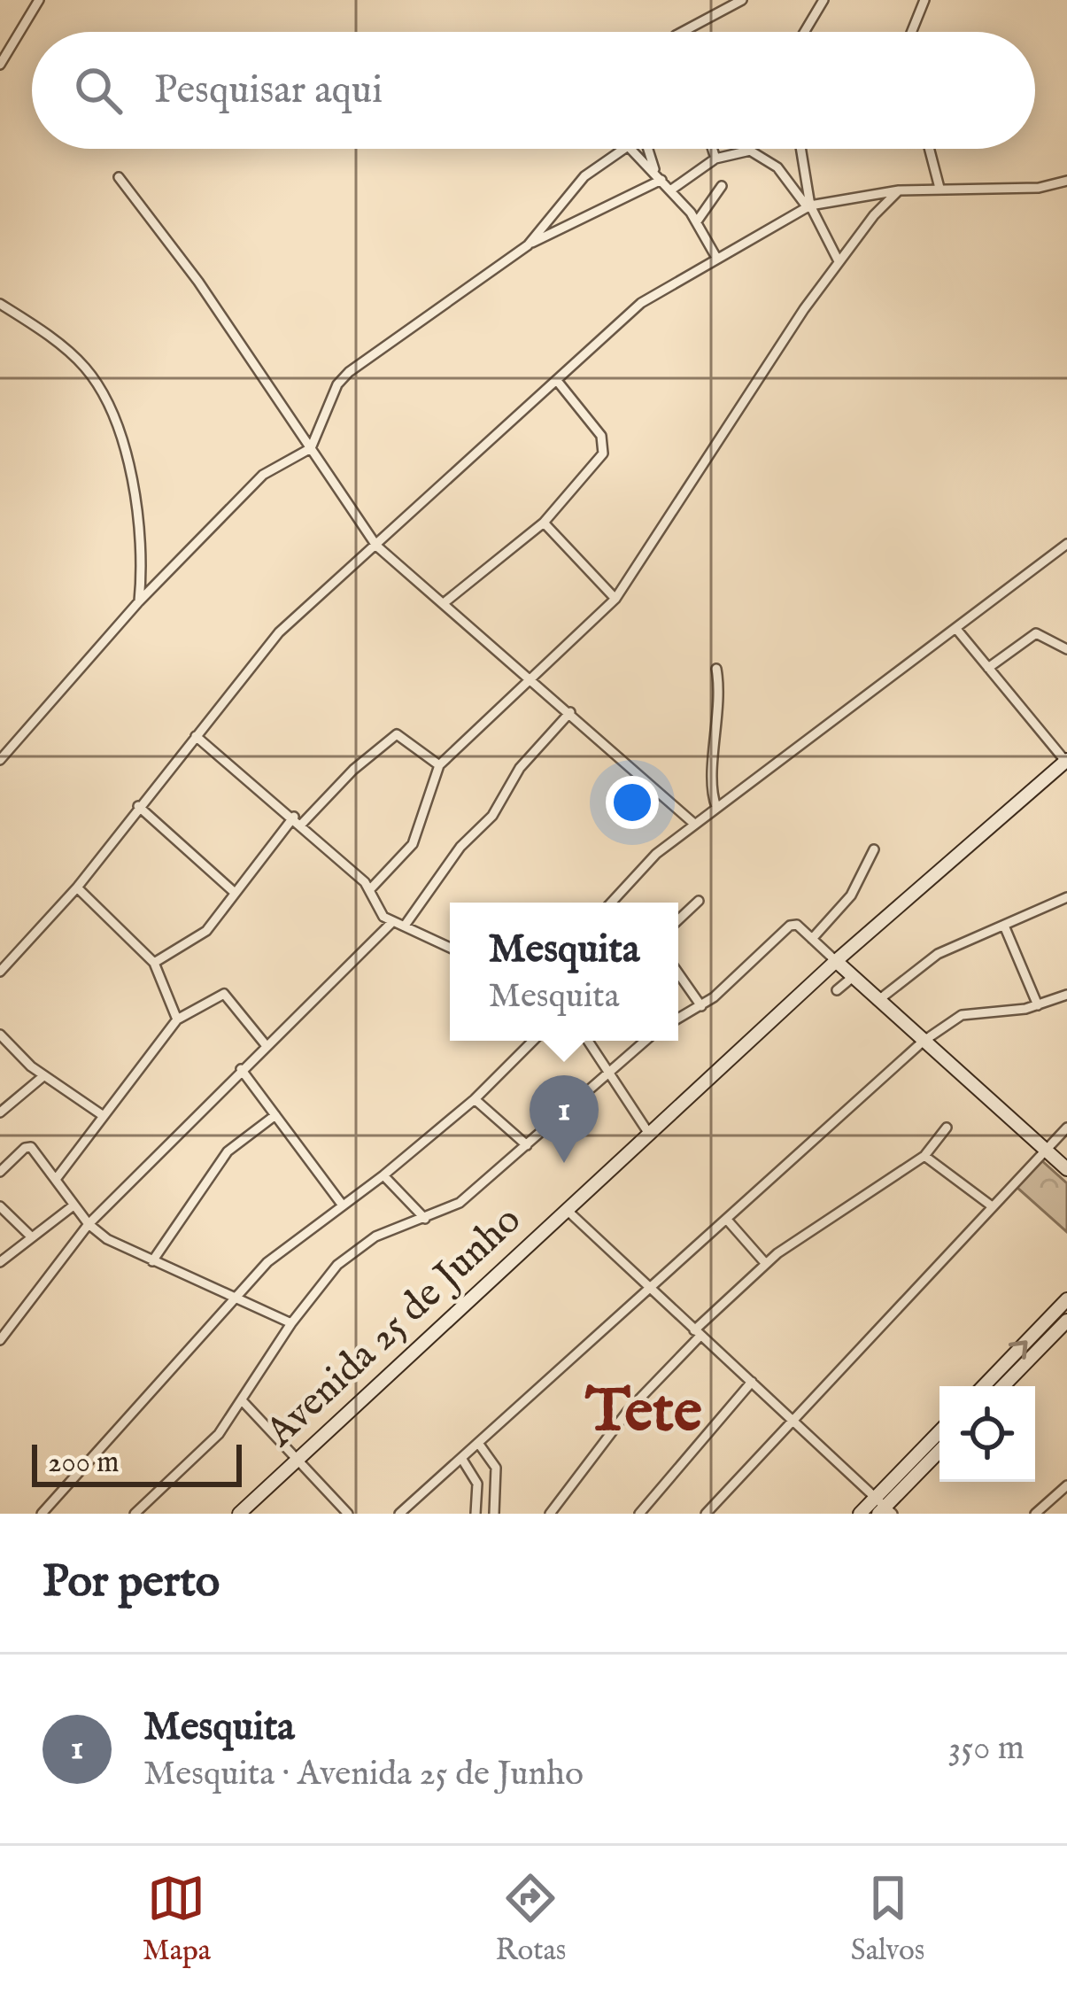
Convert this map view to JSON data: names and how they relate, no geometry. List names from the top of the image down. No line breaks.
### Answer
{"streets":{"street":["Avenida 25 de Junho"]},"districts":["Tete"],"scale_bar":"200 m","page":{"search":"Pesquisar aqui","popup":["Mesquita","Mesquita"],"pins":"1","scale":"200 m","heading":"Por perto","list":[{"mark":"1","name":"Mesquita","note":"Mesquita · Avenida 25 de Junho","value":"350 m"}],"nav":["Mapa","Rotas","Salvos"]}}
